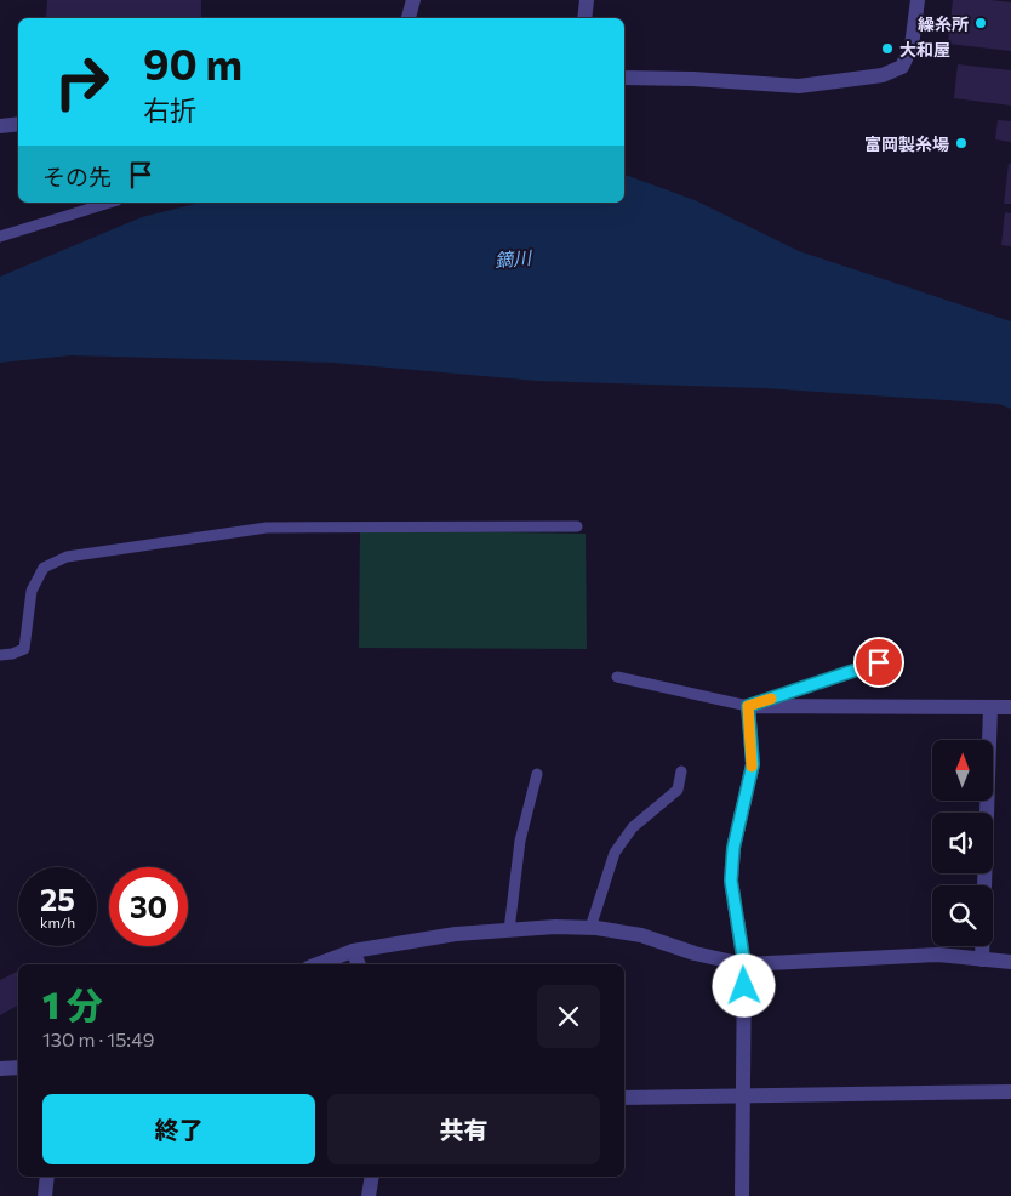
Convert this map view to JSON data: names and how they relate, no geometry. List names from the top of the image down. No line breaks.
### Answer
{"water":["鏑川"],"places":["繰糸所","大和屋","富岡製糸場"],"north":"top","page":{"turn":["90 m","右折"],"then":"その先","speed":"25 km/h","limit":"30","heading":["1 分","130 m · 15:49"],"buttons":["終了","共有"]}}
